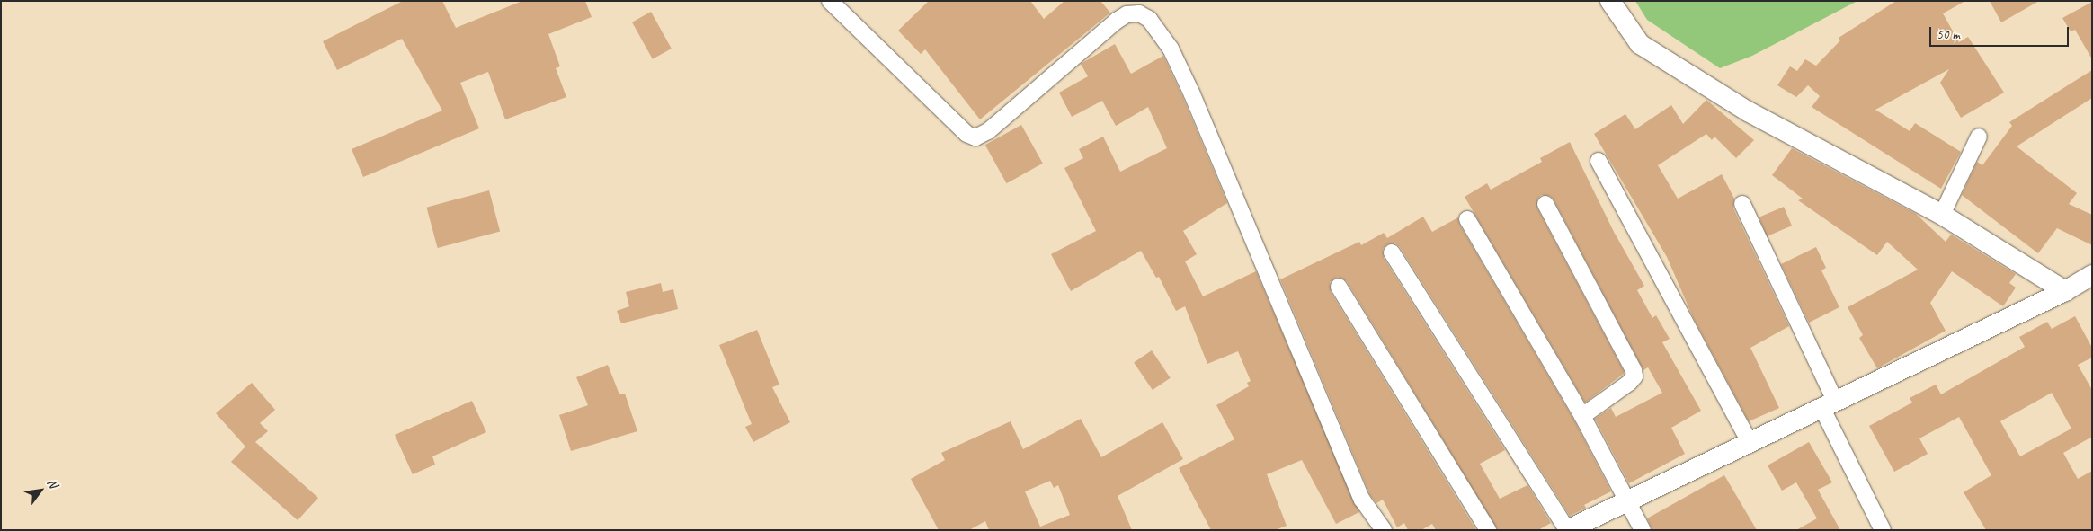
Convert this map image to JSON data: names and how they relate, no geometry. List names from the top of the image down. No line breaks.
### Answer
{"scale_bar":"50 m","north":"top right"}
